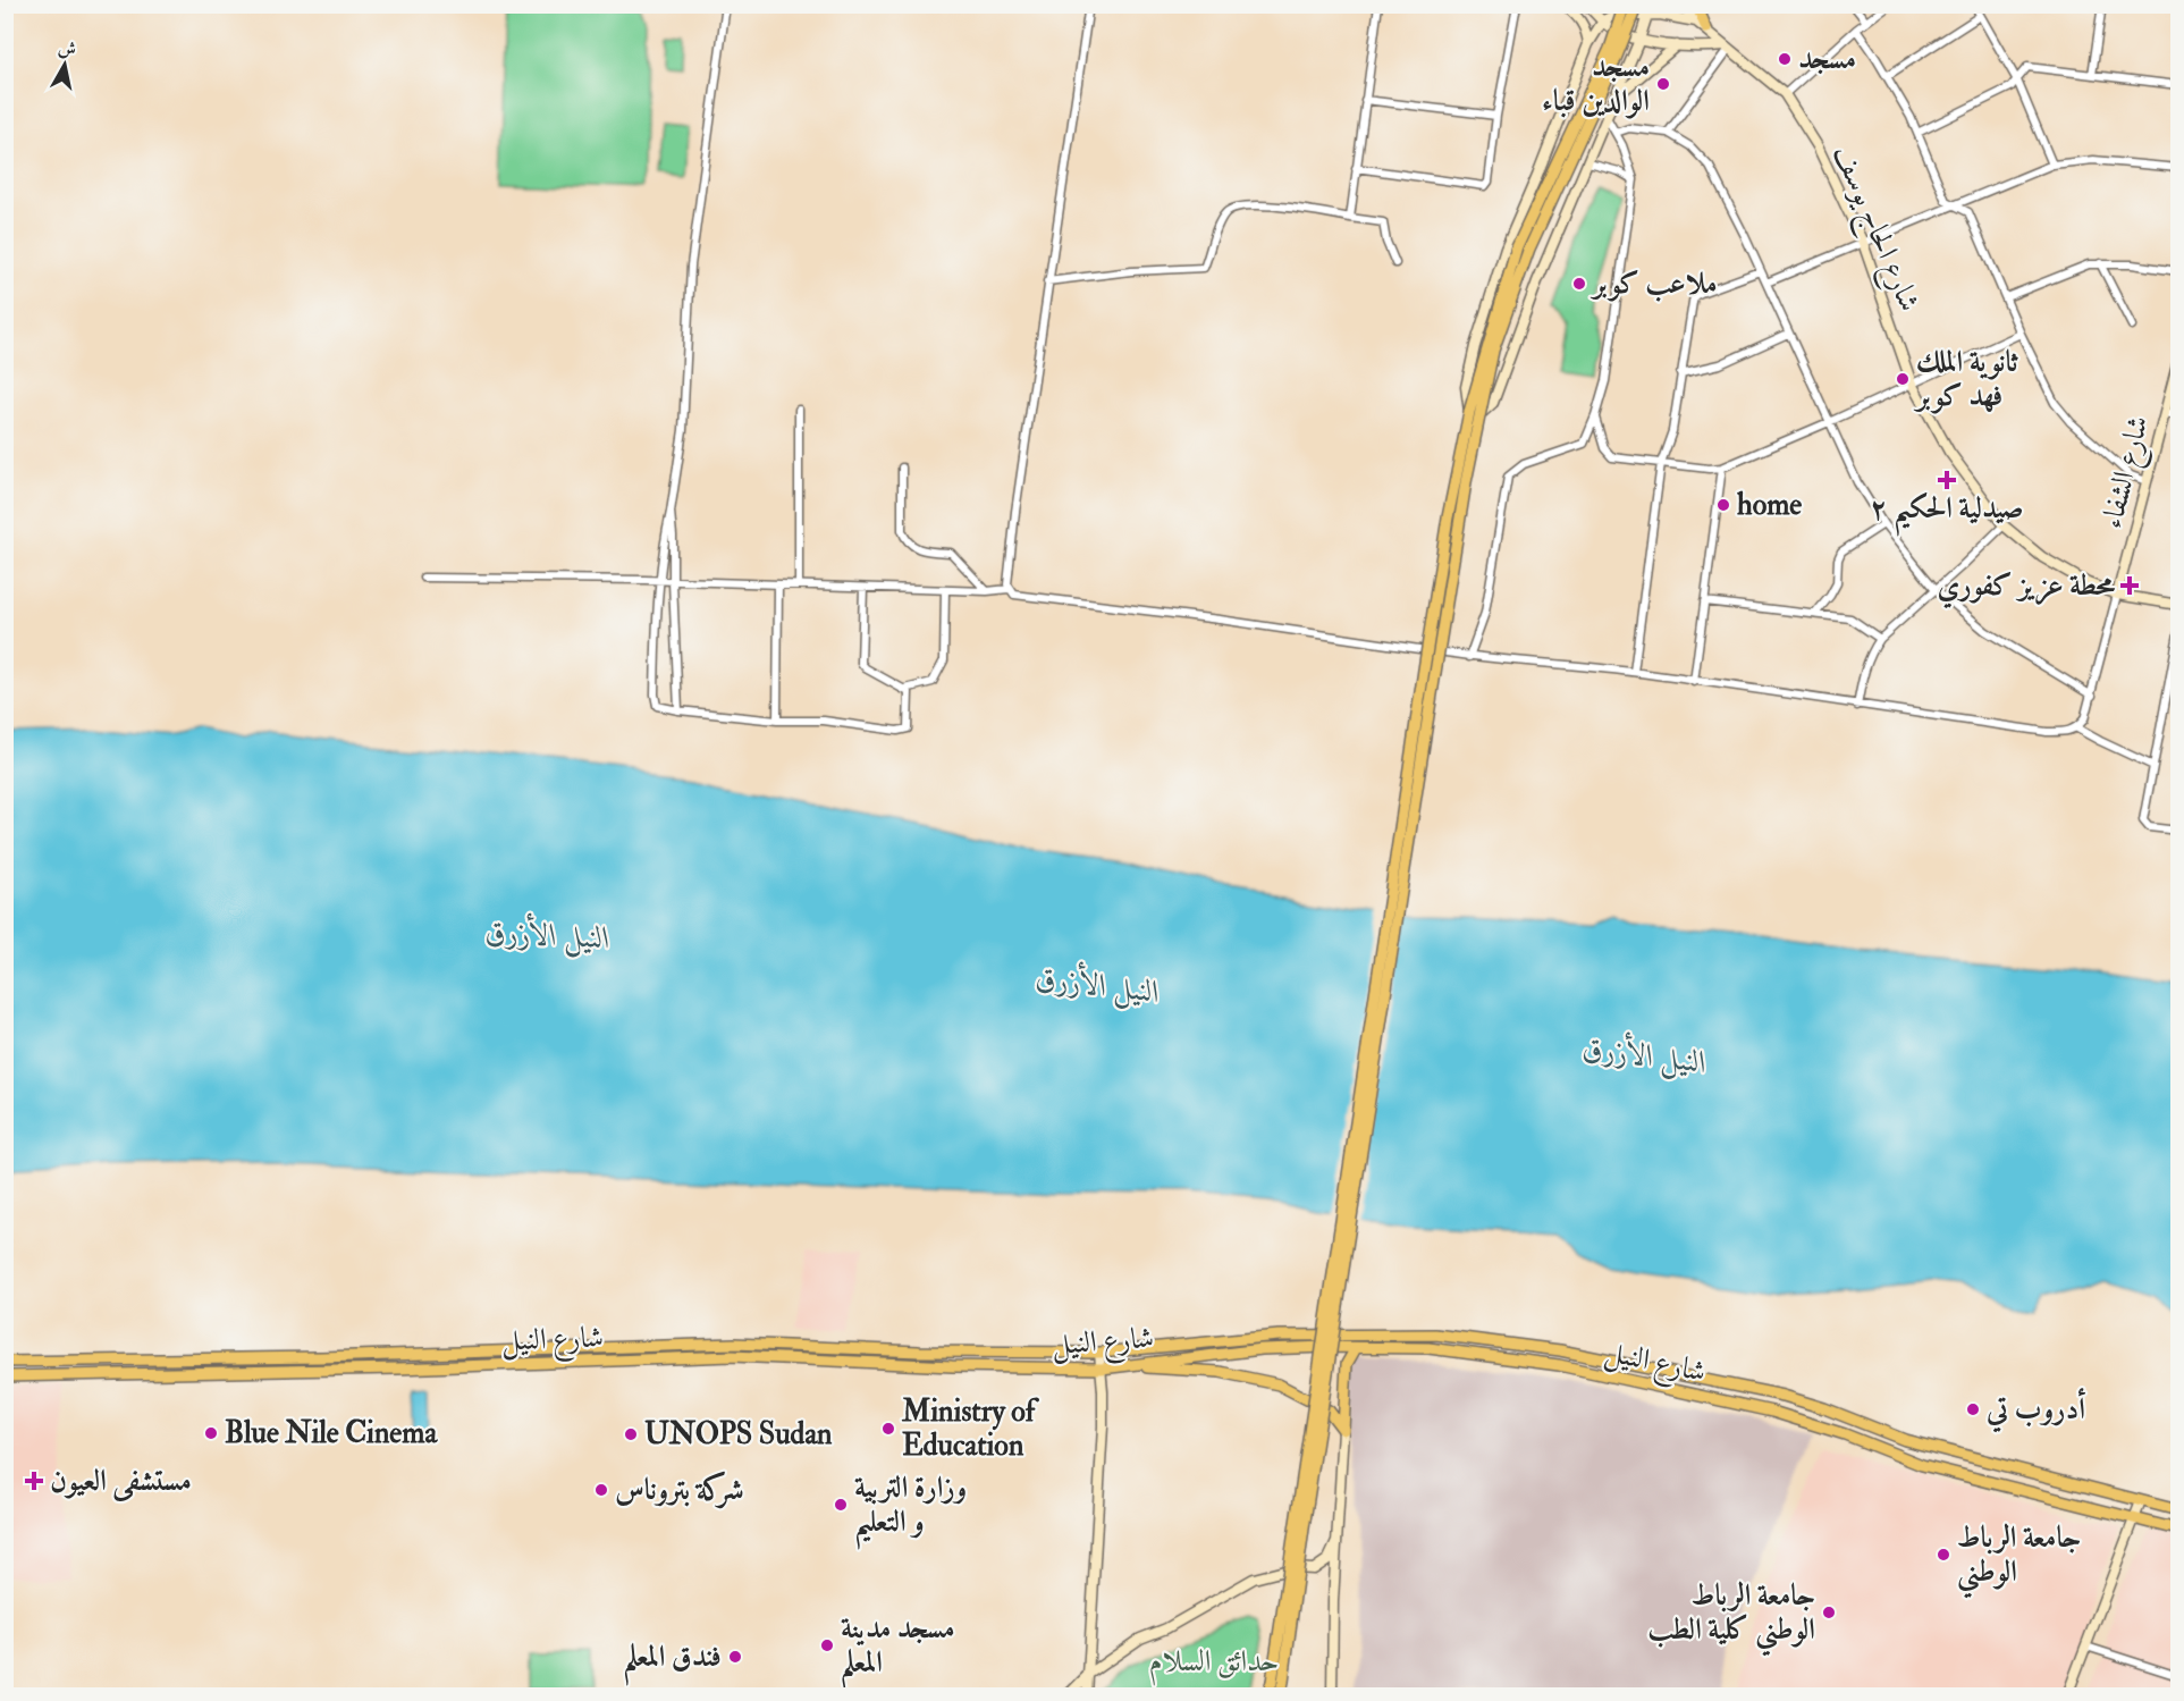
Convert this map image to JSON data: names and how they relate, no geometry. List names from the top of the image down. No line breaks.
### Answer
{"streets":{"main road":["شارع الحاج يوسف","شارع الشفاء","شارع النيل"]},"crossings":[["شارع الحاج يوسف","شارع الشفاء"]],"water":["النيل الأزرق"],"parks":["حدائق السلام"],"places":{"other":["مسجد","مسجد الوالدين قباء","ملاعب كوبر","ثانوية الملك فهد كوبر","home","أدروب تي","Ministry of Education","Blue Nile Cinema","UNOPS Sudan","شركة بتروناس","وزارة التربية و التعليم","جامعة الرباط الوطني","جامعة الرباط الوطني كلية الطب","مسجد مدينة المعلم","فندق المعلم"],"health":["صيدلية الحكيم ٢","محطة عزيز كفوري","مستشفى العيون"]},"north":"top"}
